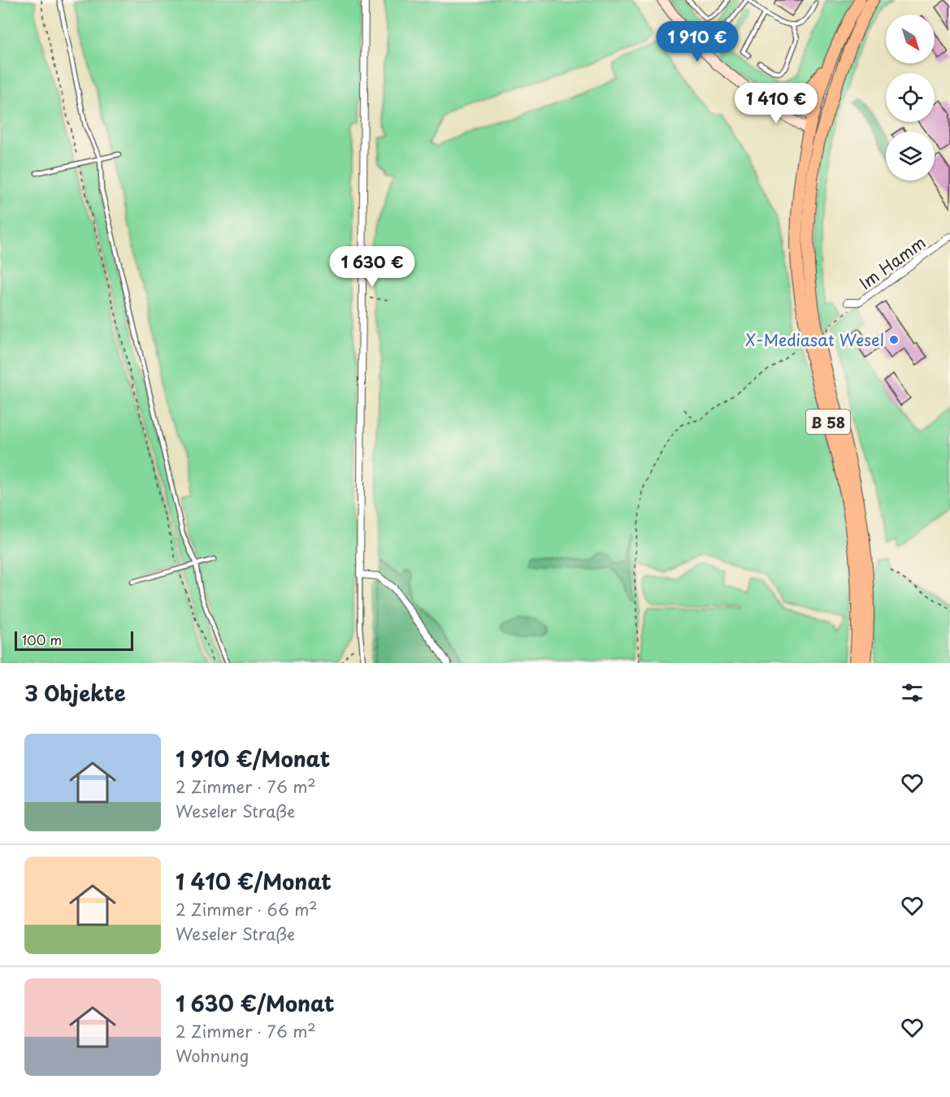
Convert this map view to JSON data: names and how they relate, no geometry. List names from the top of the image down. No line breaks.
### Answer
{"streets":{"main road":["B 58"],"street":["Im Hamm"]},"places":["X-Mediasat Wesel"],"scale_bar":"100 m","north":"bottom right","page":{"price":["1 910 €","1 410 €","1 630 €"],"scale":"100 m","heading":"3 Objekte","list":[{"name":"1 910 €/Monat","note":"2 Zimmer · 76 m² · Weseler Straße"},{"name":"1 410 €/Monat","note":"2 Zimmer · 66 m² · Weseler Straße"},{"name":"1 630 €/Monat","note":"2 Zimmer · 76 m² · Wohnung"}]}}
